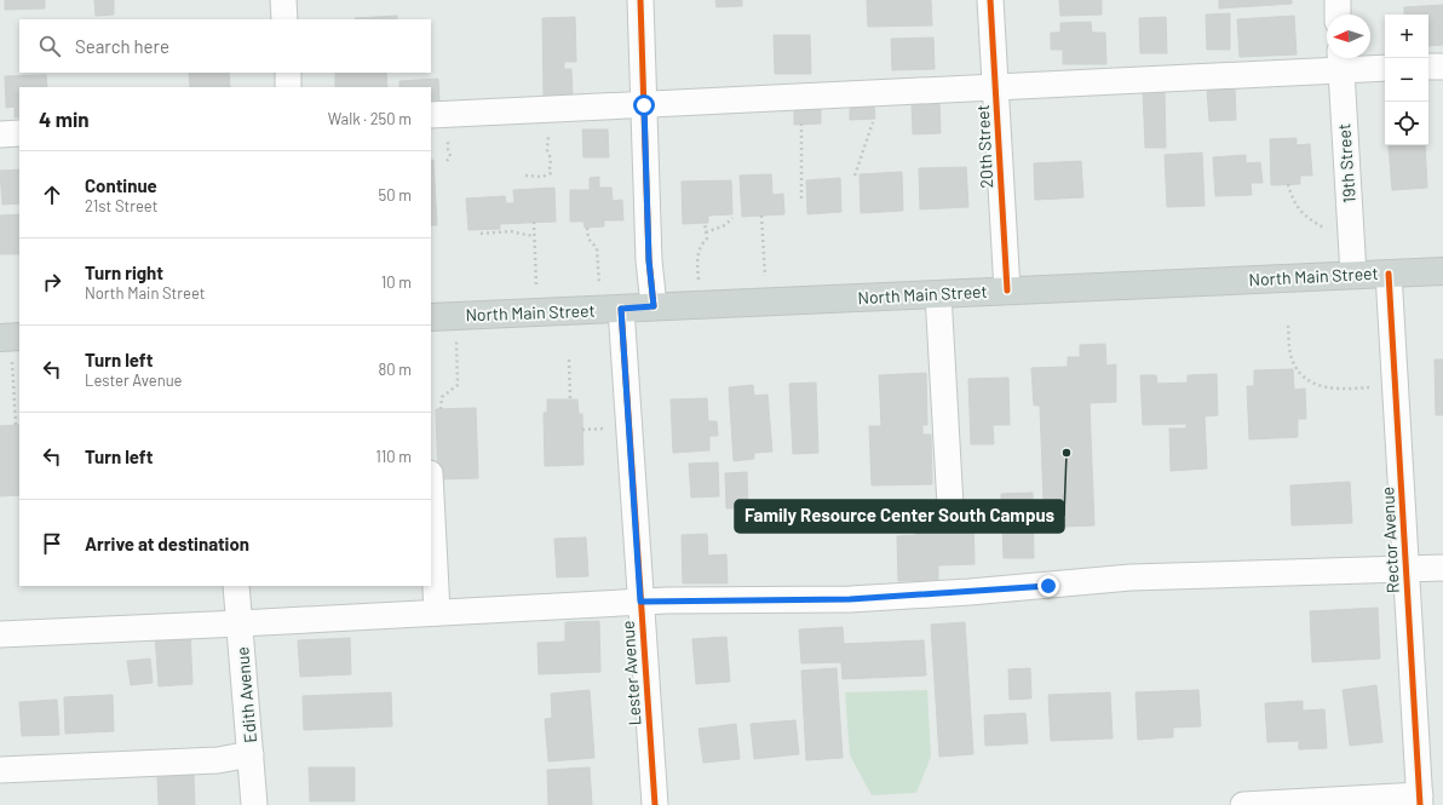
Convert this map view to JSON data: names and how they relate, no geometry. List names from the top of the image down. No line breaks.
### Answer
{"streets":{"main road":["North Main Street"],"street":["20th Street","19th Street","Rector Avenue","Lester Avenue","Edith Avenue"]},"crossings":[["20th Street","North Main Street"],["19th Street","North Main Street"],["North Main Street","Rector Avenue"],["North Main Street","Lester Avenue"]],"places":["Family Resource Center South Campus"],"north":"left","page":{"map_buttons":["+","−"],"search":"Search here","heading":["4 min","Walk · 250 m"],"list":[["Continue","21st Street","50 m"],["Turn right","North Main Street","10 m"],["Turn left","Lester Avenue","80 m"],["Turn left","110 m"],"Arrive at destination"]}}
